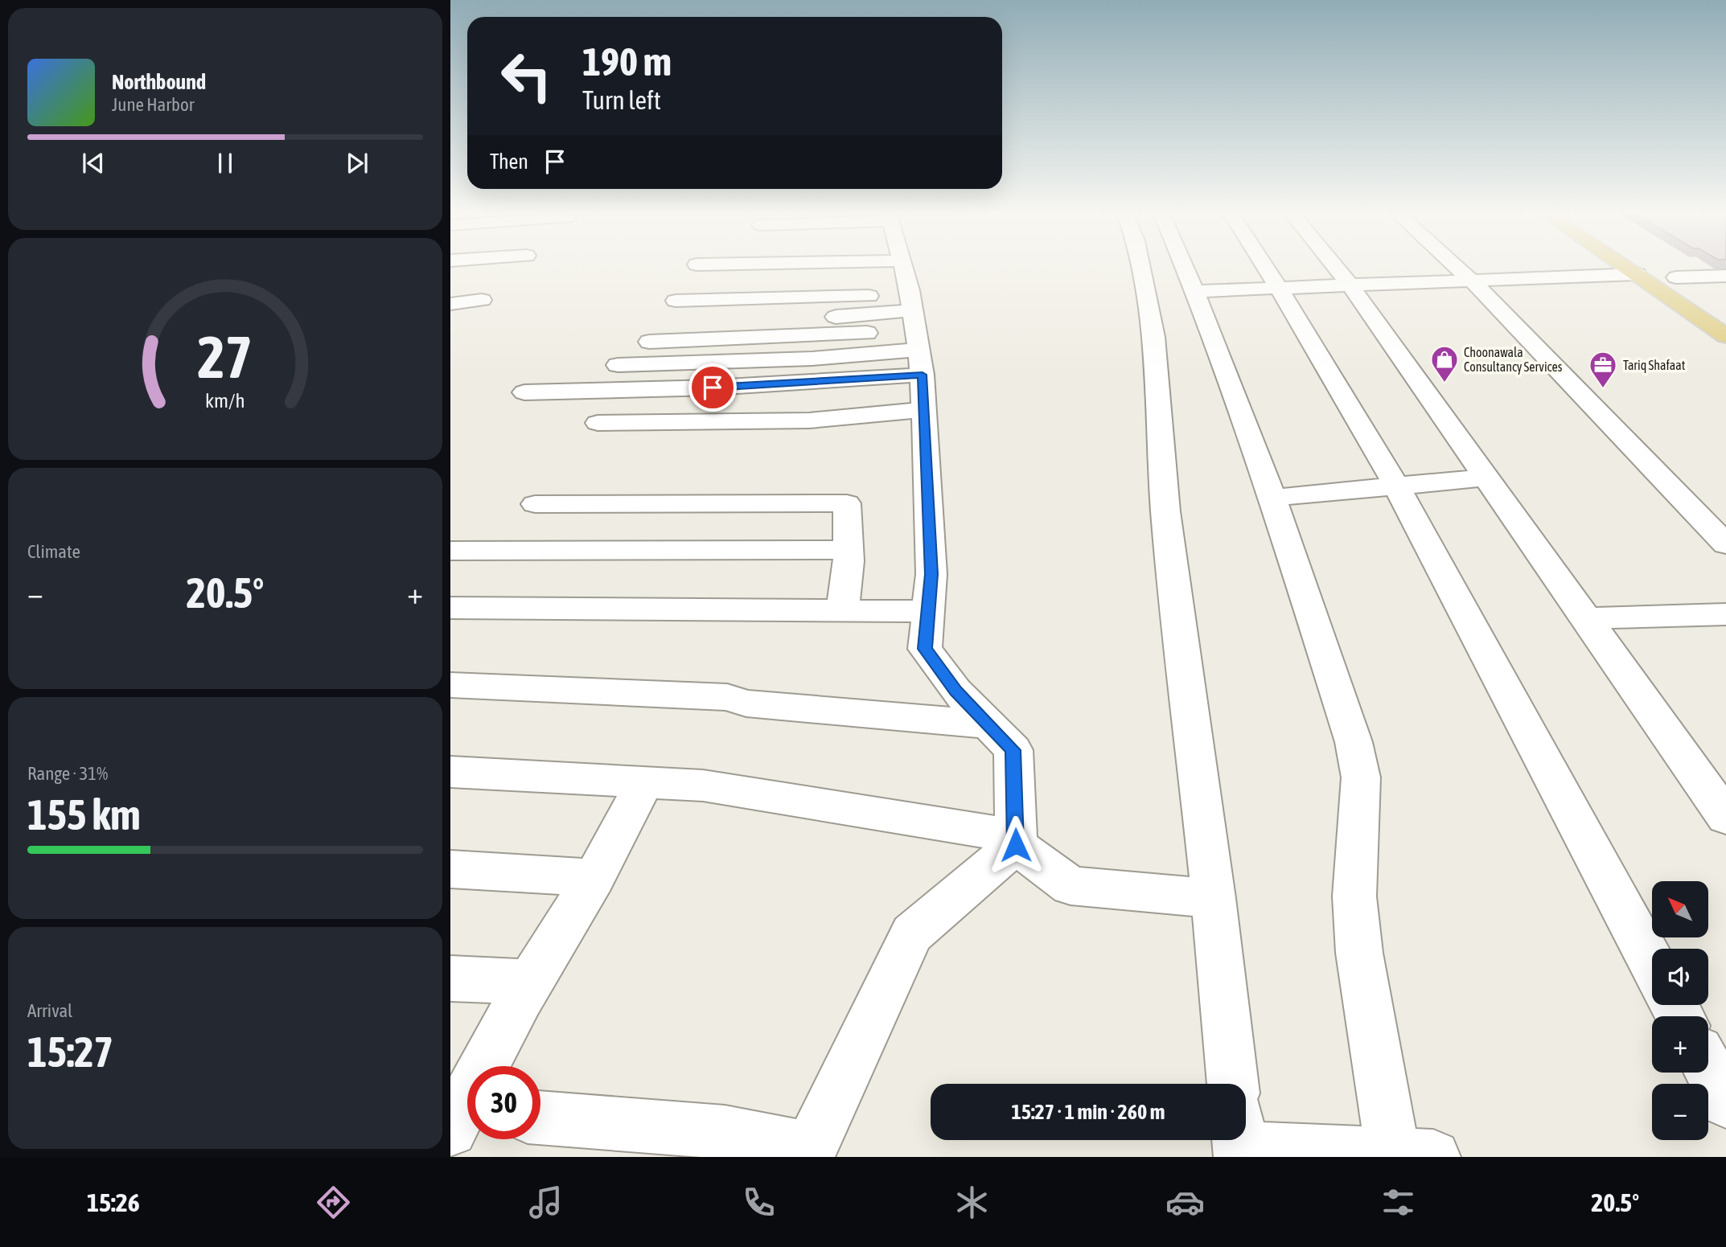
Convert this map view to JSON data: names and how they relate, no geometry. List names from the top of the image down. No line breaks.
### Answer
{"places":{"shop":["Choonawala Consultancy Services"],"office":["Tariq Shafaat"]},"north":"top left","page":{"turn":["190 m","Turn left"],"song":["Northbound","June Harbor"],"then":"Then","tile":["Climate",["Range · 31%","155 km"],["Arrival","15:27"]],"heat":["−","20.5°","+"],"map_buttons":["+","−"],"limit":"30","trip":"15:27 · 1 min · 260 m","tabs":["15:26","20.5°"],"gauge":["27","km/h"]}}
